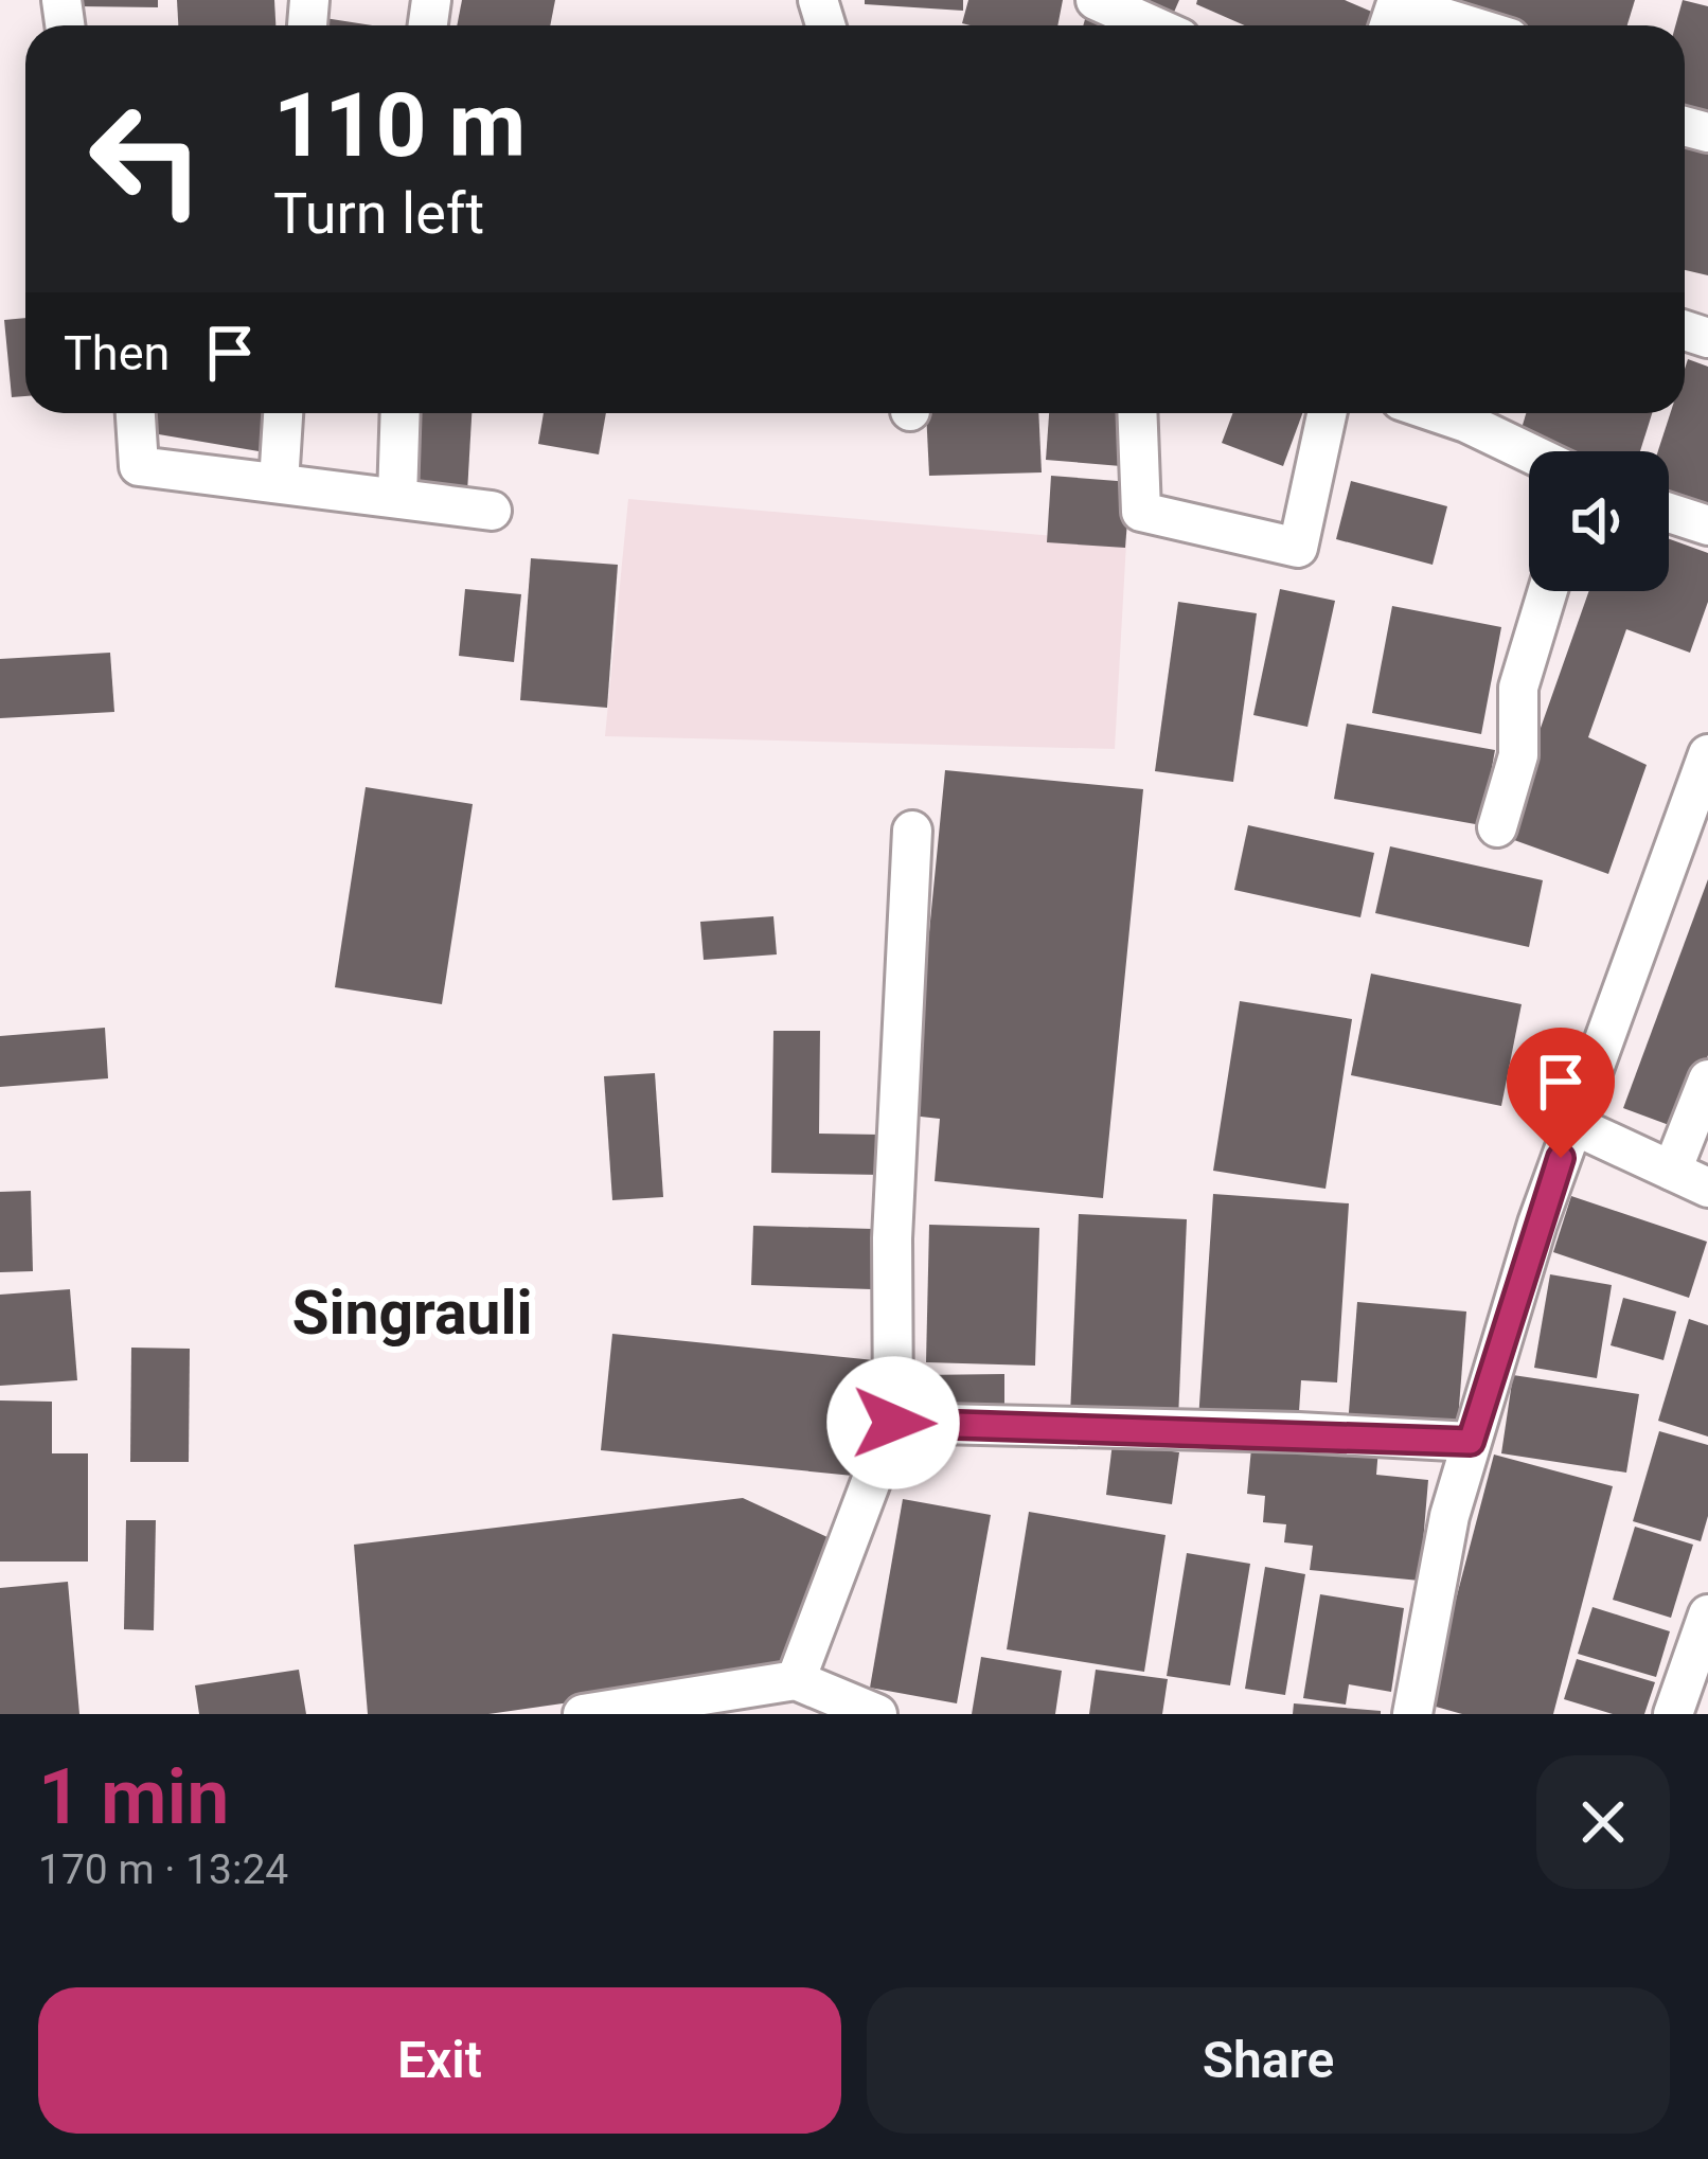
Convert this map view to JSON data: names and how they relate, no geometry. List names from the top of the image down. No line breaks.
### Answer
{"districts":["Singrauli"],"page":{"turn":["110 m","Turn left"],"then":"Then","heading":["1 min","170 m · 13:24"],"buttons":["Exit","Share"]}}
